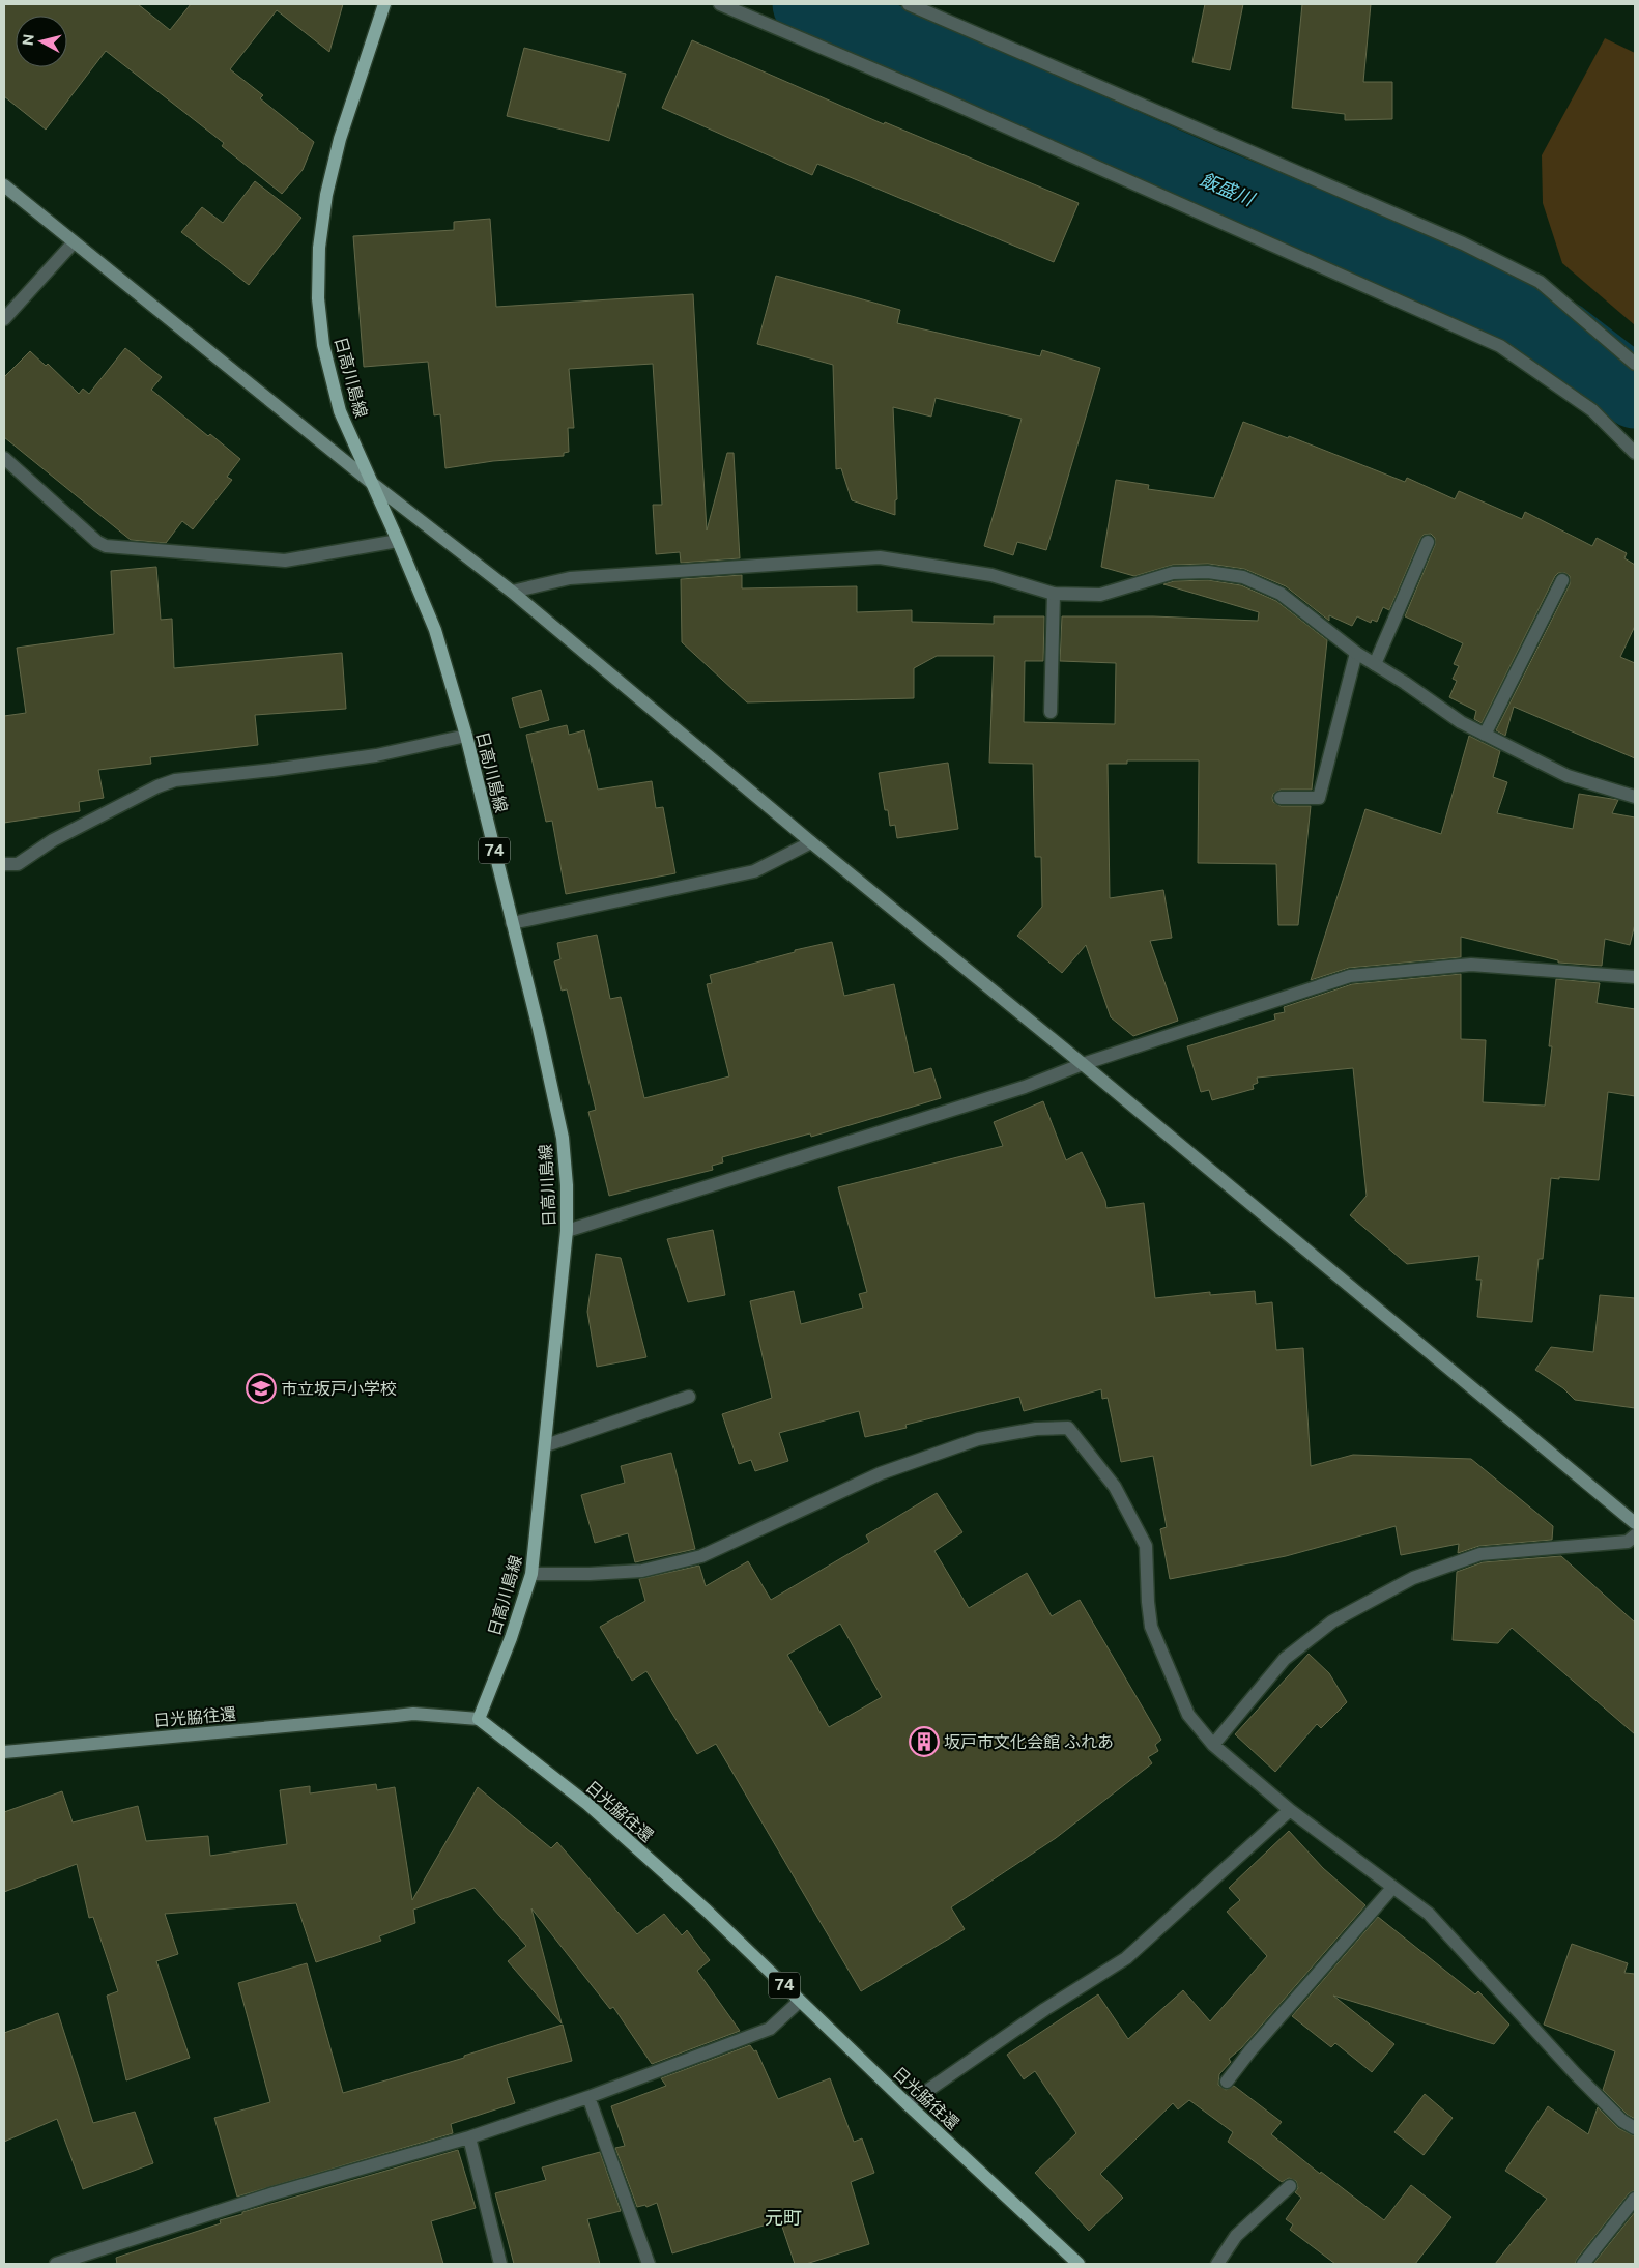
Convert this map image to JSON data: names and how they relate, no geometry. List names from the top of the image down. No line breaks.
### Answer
{"streets":{"main road":["日高川島線","74","日光脇往還"]},"crossings":[["日高川島線","日光脇往還"]],"districts":["元町"],"water":["飯盛川"],"places":{"school or university":["市立坂戸小学校"],"building":["坂戸市文化会館 ふれあ"]},"north":"left"}
